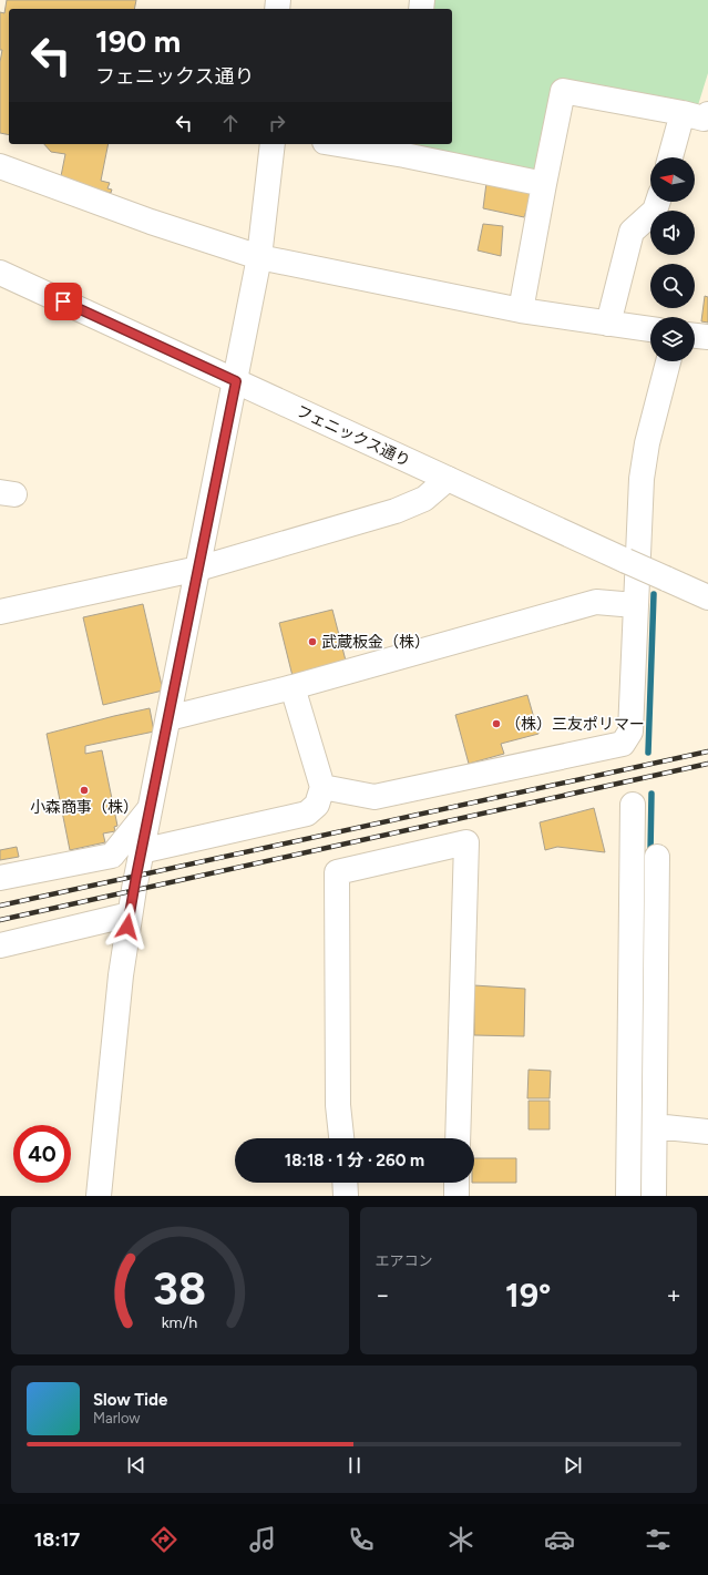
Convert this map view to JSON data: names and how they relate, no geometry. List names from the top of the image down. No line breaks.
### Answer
{"streets":{"street":["フェニックス通り"]},"places":["武蔵板金（株）","（株）三友ポリマー","小森商事（株）"],"north":"left","page":{"turn":["190 m","フェニックス通り"],"limit":"40","trip":"18:18 · 1 分 · 260 m","tile":"エアコン","heat":["−","19°","+"],"song":["Slow Tide","Marlow"],"tabs":"18:17","gauge":["38","km/h"]}}
